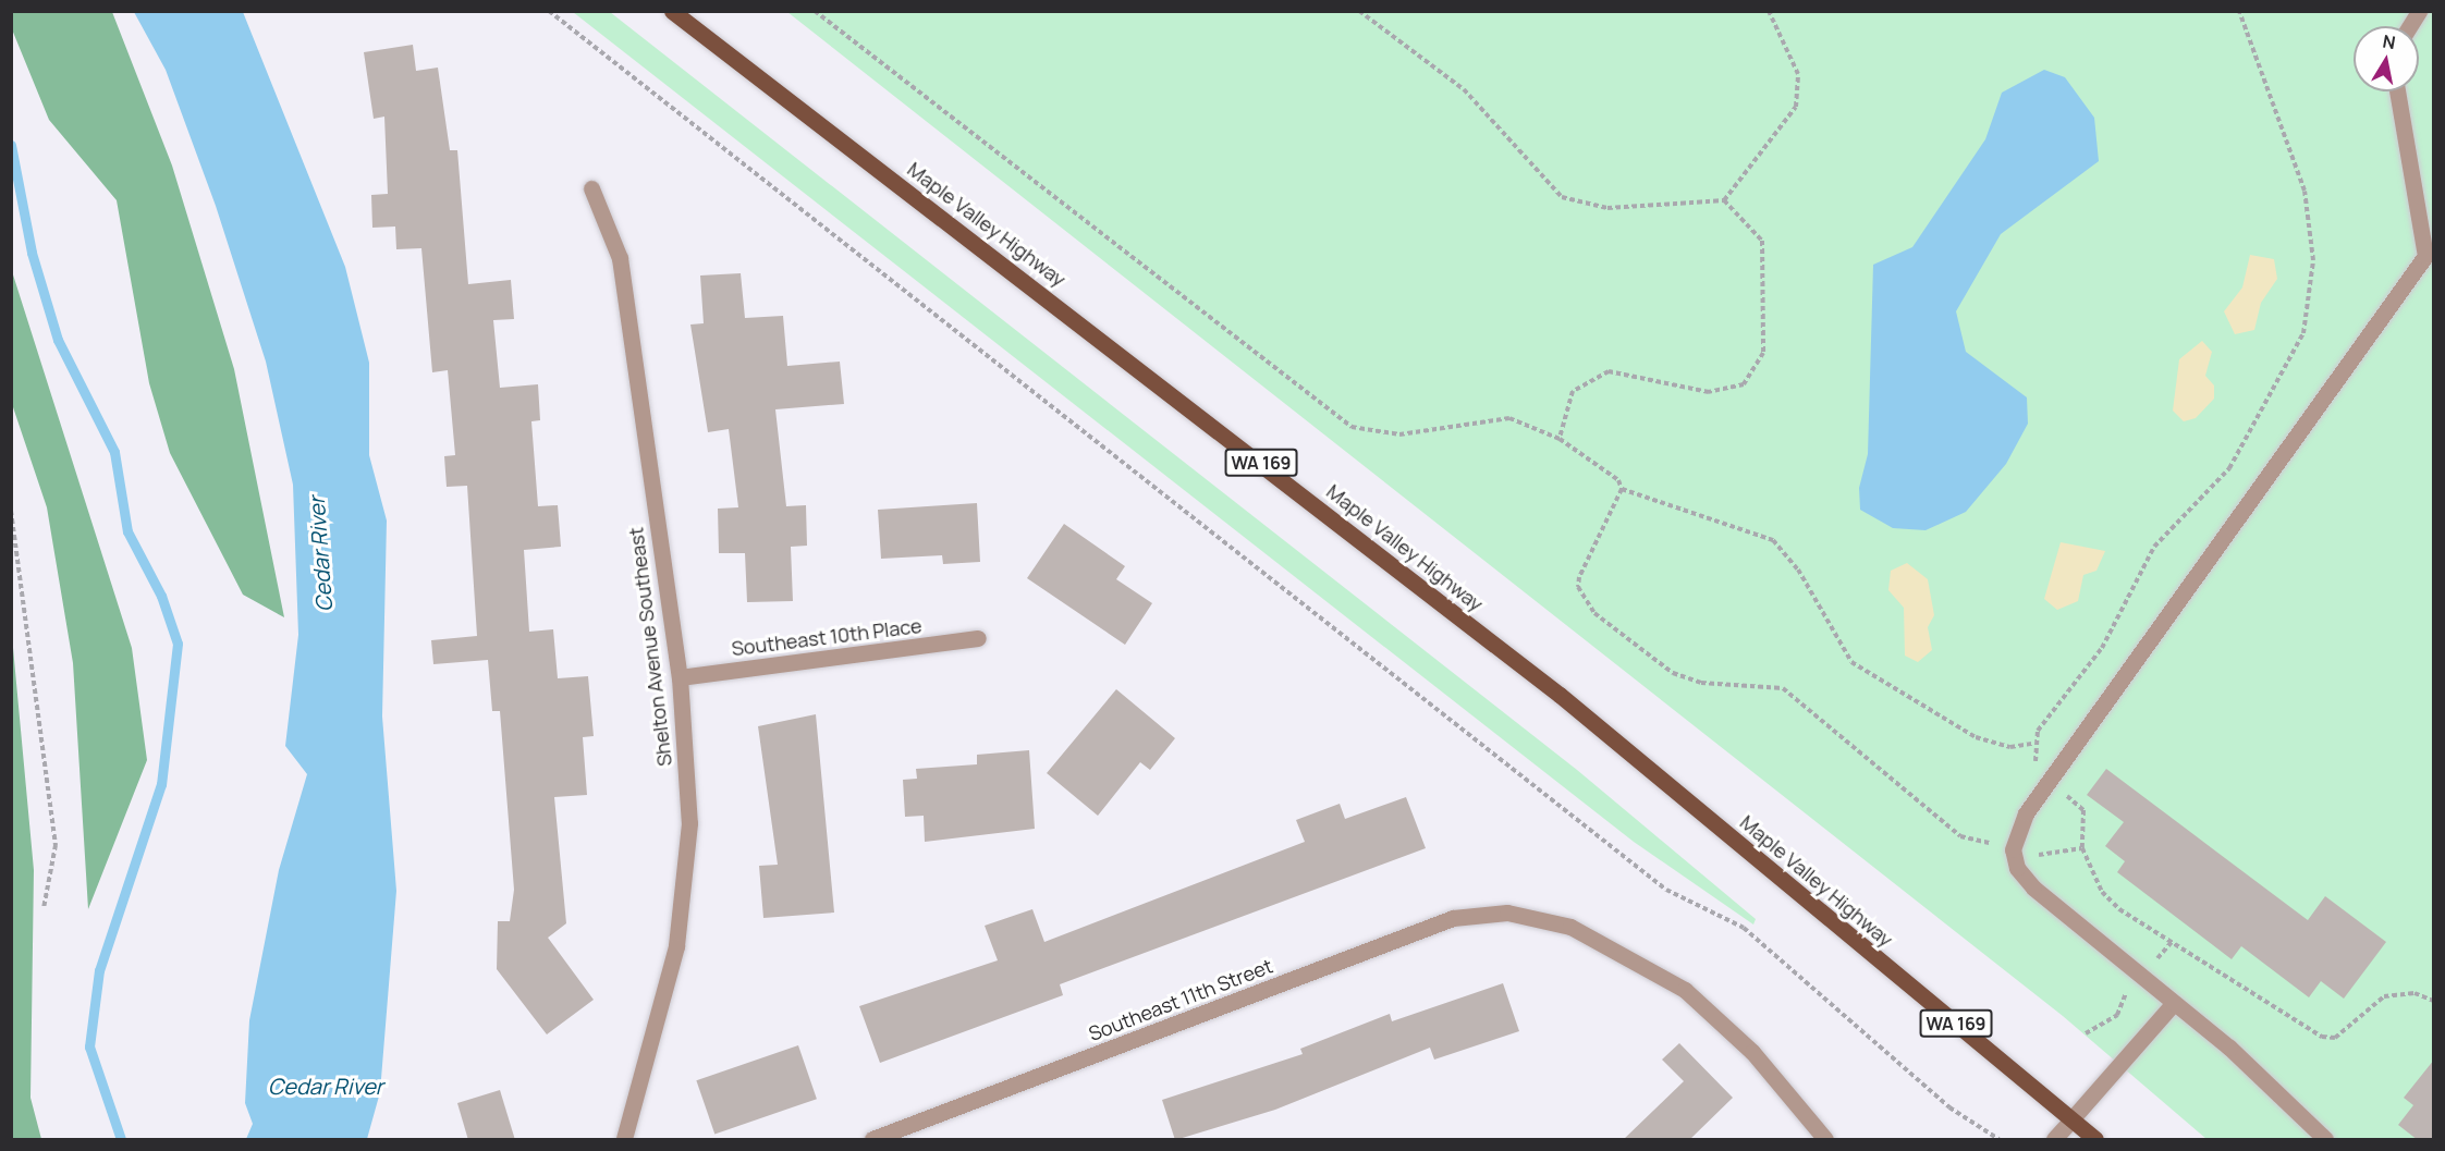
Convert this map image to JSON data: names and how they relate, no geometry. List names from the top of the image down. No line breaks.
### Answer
{"streets":{"main road":["Maple Valley Highway","WA 169"],"street":["Southeast 10th Place","Shelton Avenue Southeast","Southeast 11th Street"]},"crossings":[["Southeast 10th Place","Shelton Avenue Southeast"]],"water":["Cedar River"],"north":"top"}
